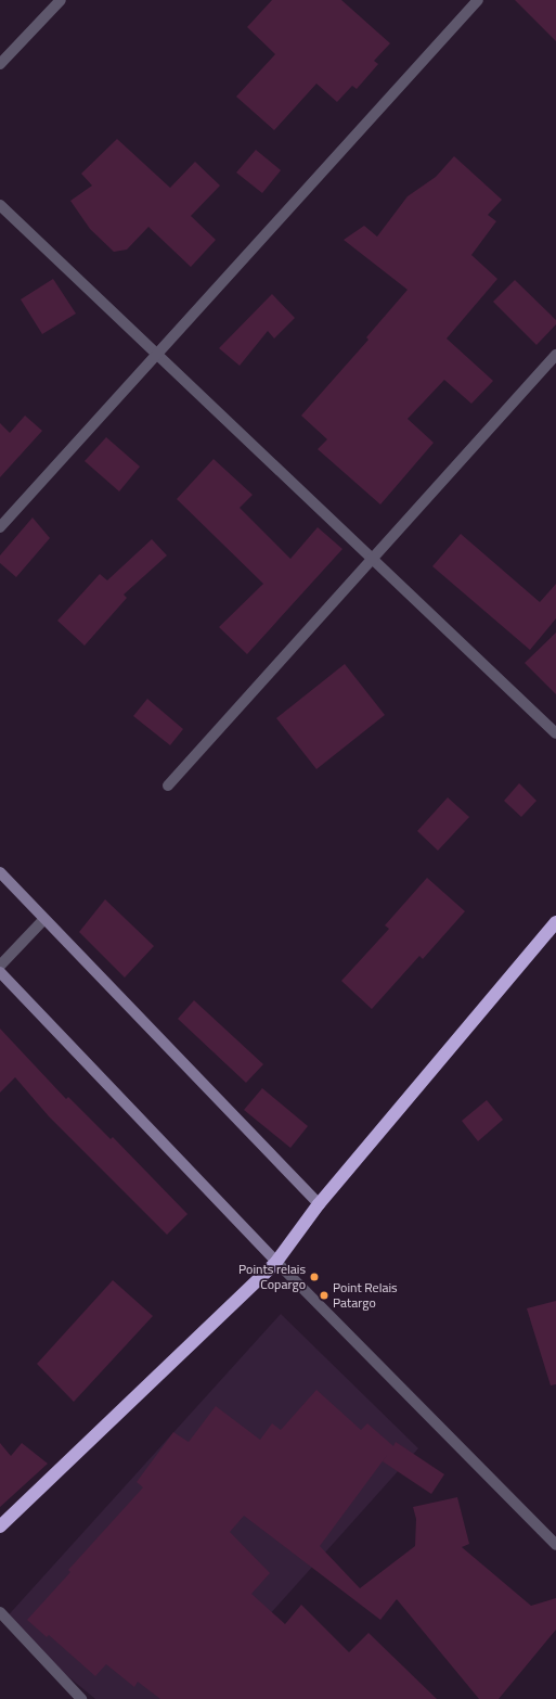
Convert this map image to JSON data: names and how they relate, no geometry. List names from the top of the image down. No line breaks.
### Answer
{"places":["Points relais Copargo","Point Relais Patargo"]}
